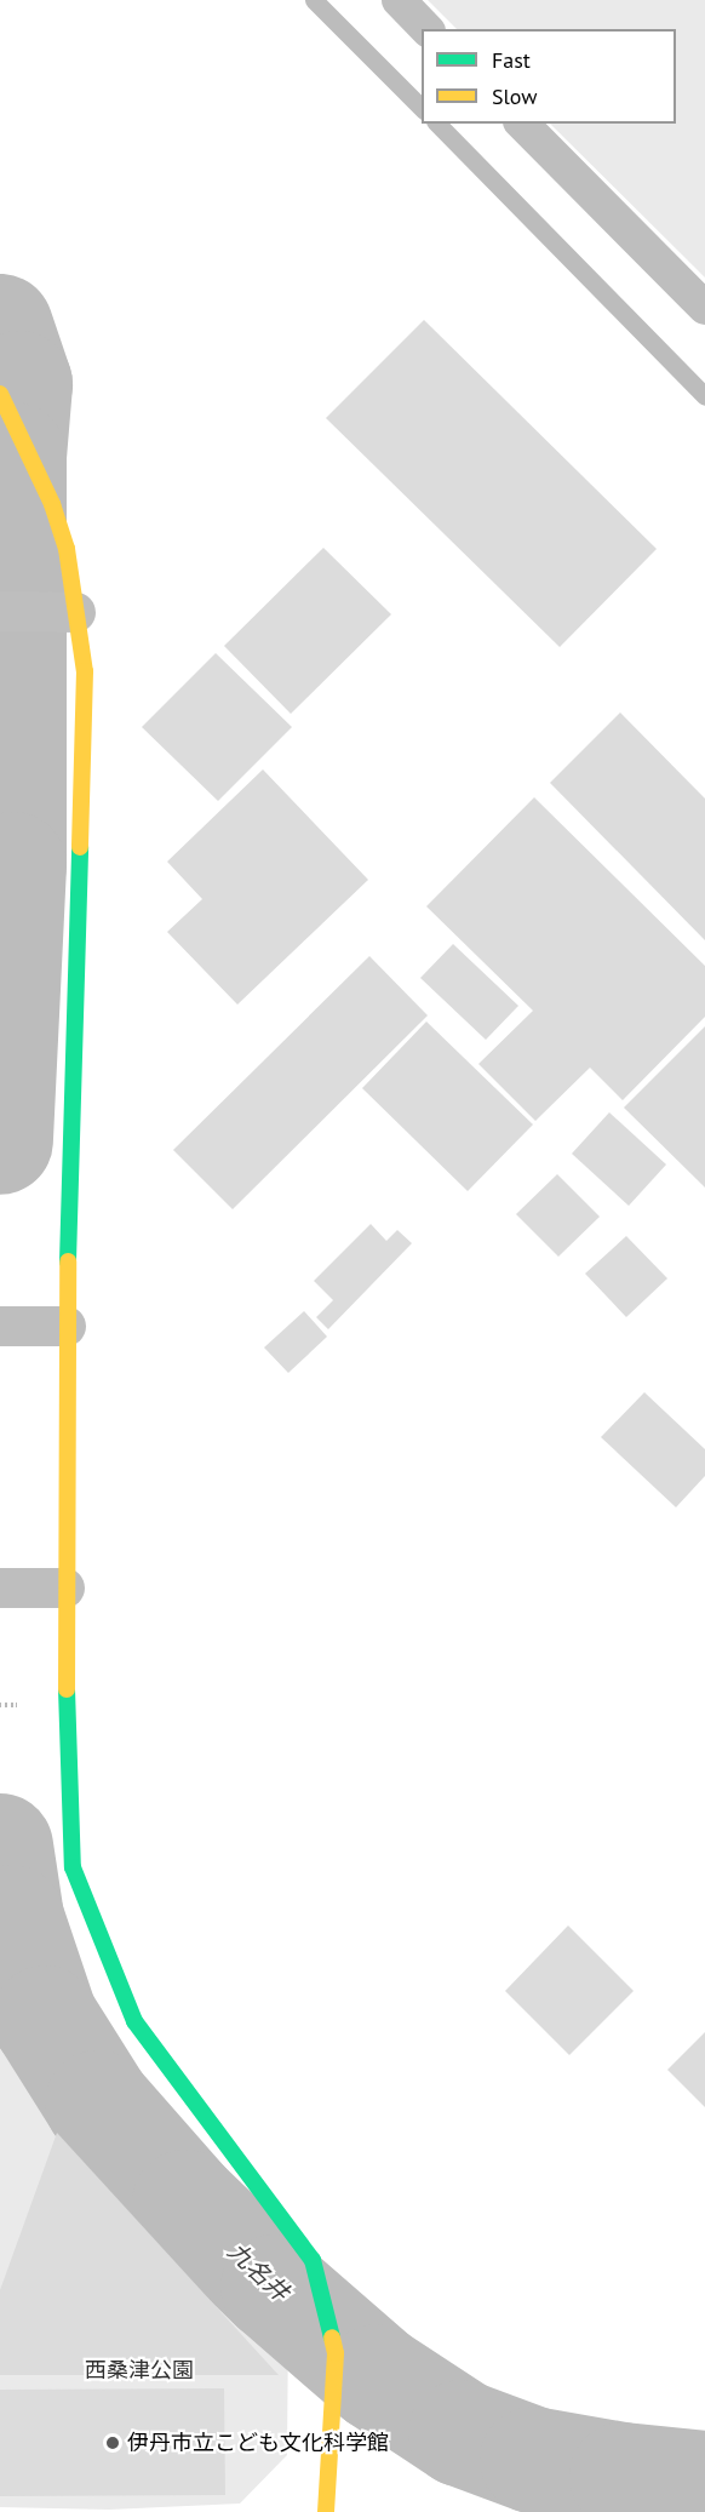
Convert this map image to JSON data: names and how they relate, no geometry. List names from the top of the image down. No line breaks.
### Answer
{"water":["九名井"],"parks":["西桑津公園"],"places":["伊丹市立こども文化科学館"],"legend":["Fast","Slow"]}
